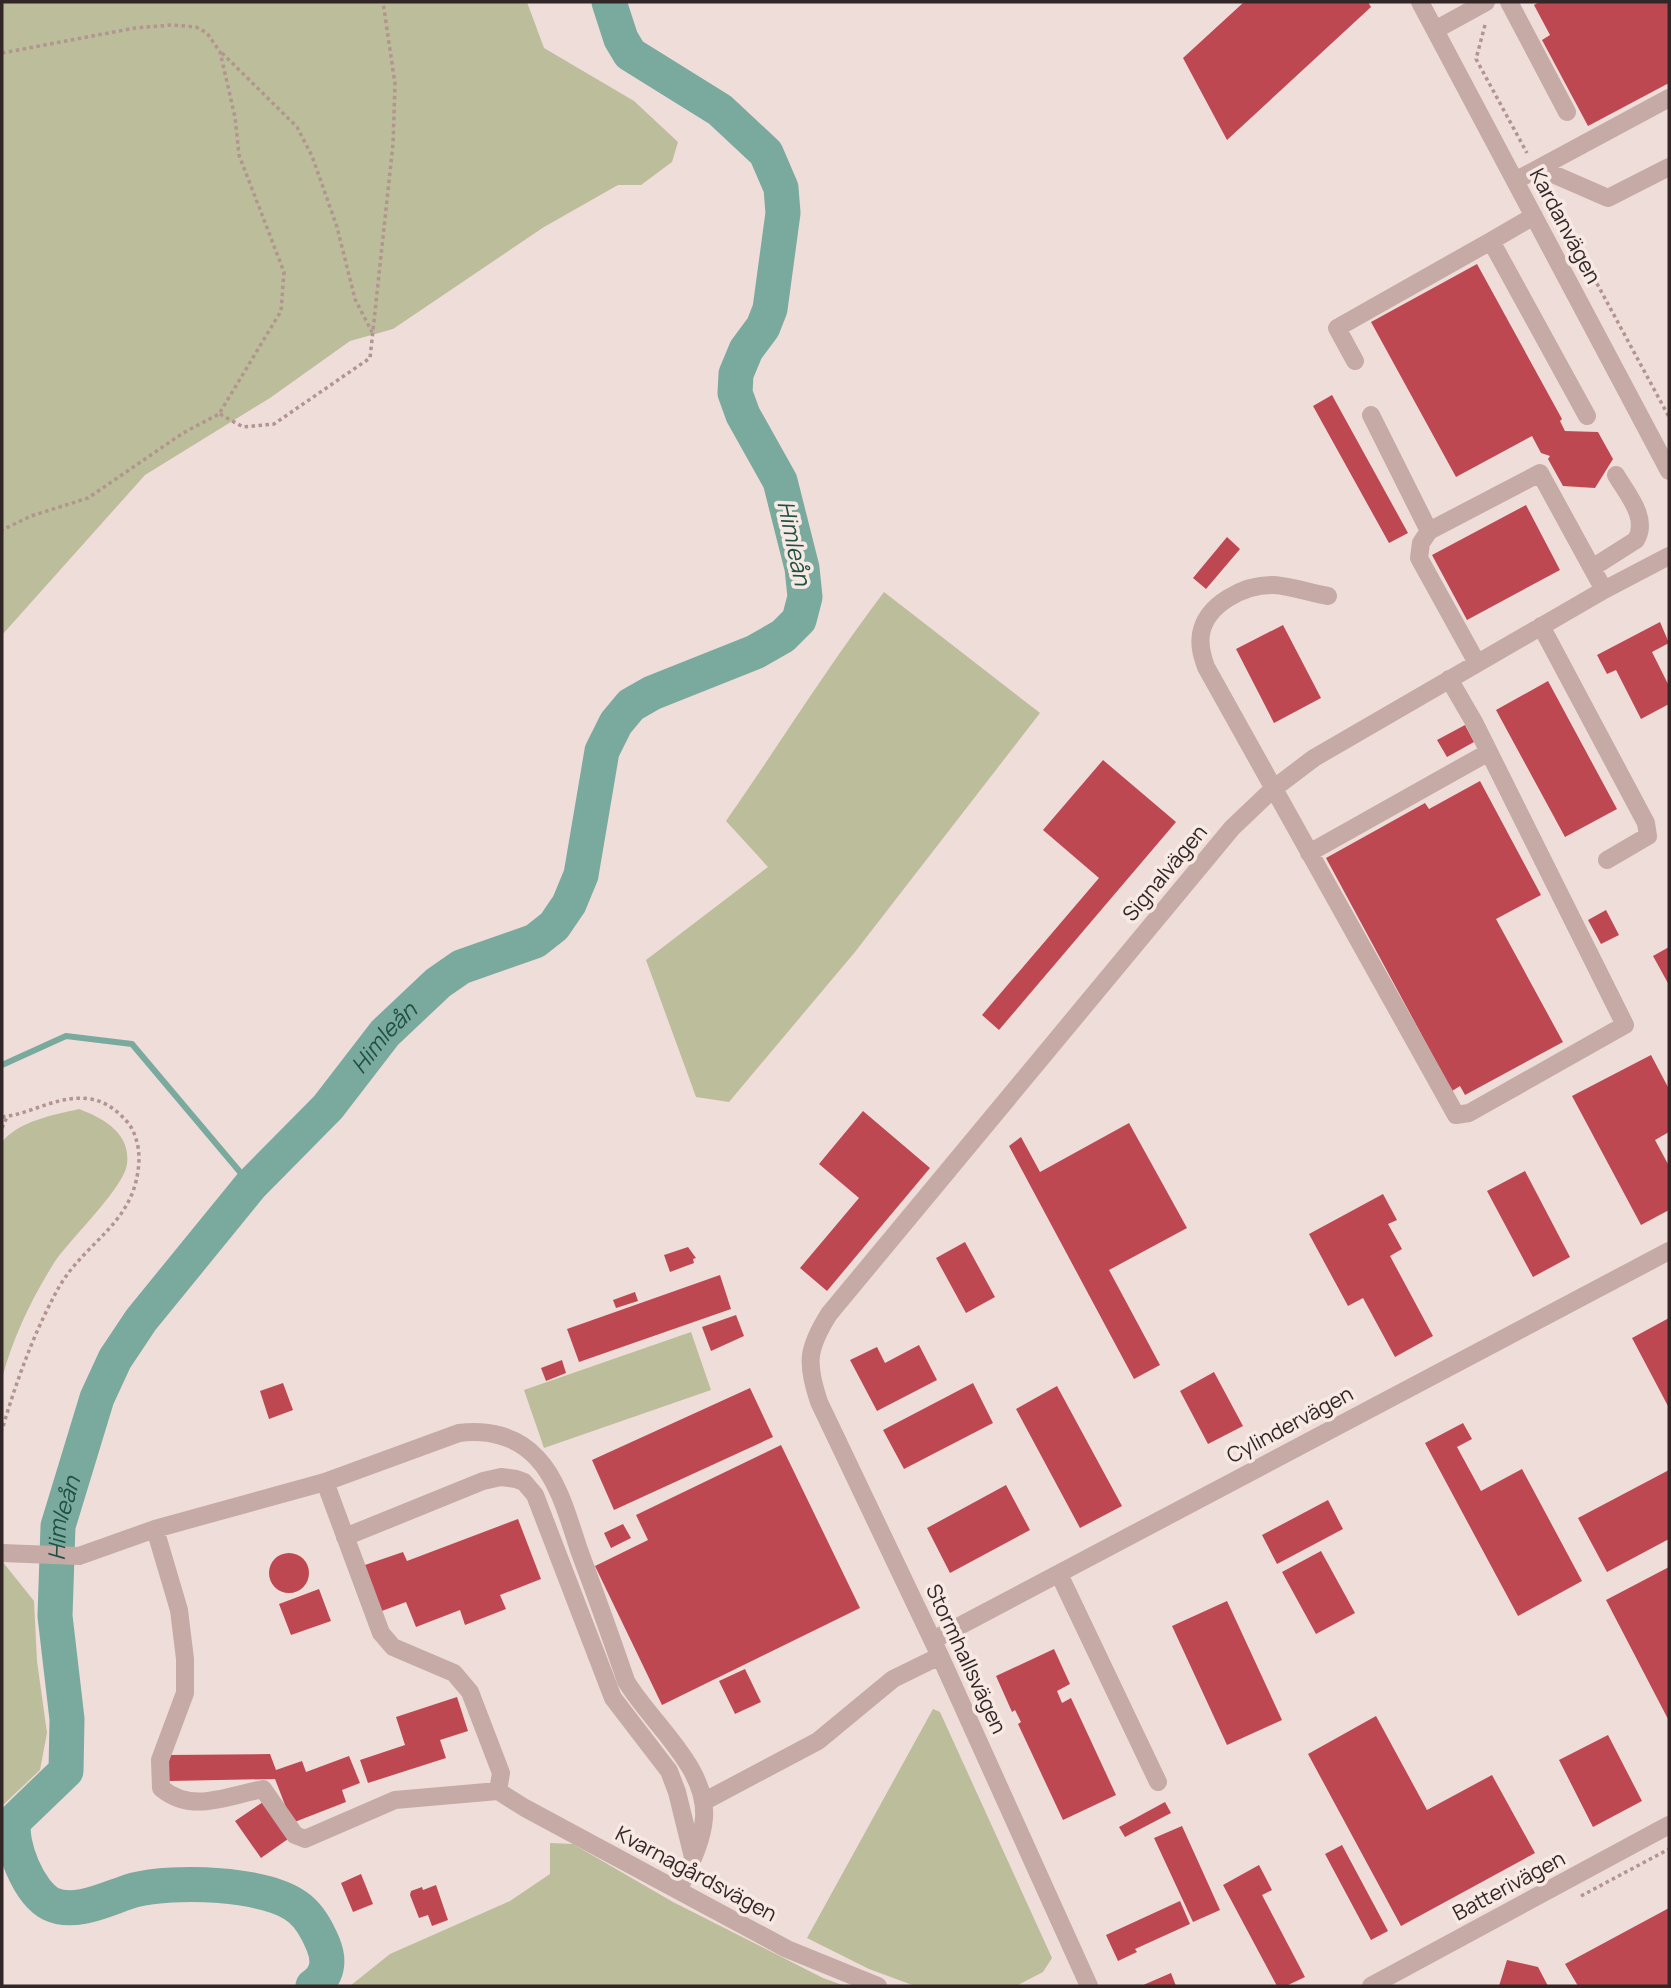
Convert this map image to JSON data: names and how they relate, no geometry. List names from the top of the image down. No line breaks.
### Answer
{"streets":{"street":["Kardanvägen","Signalvägen","Cylindervägen","Stormhallsvägen","Kvarnagårdsvägen","Batterivägen"]},"crossings":[["Signalvägen","Stormhallsvägen"],["Cylindervägen","Stormhallsvägen"]],"water":["Himleån"]}
